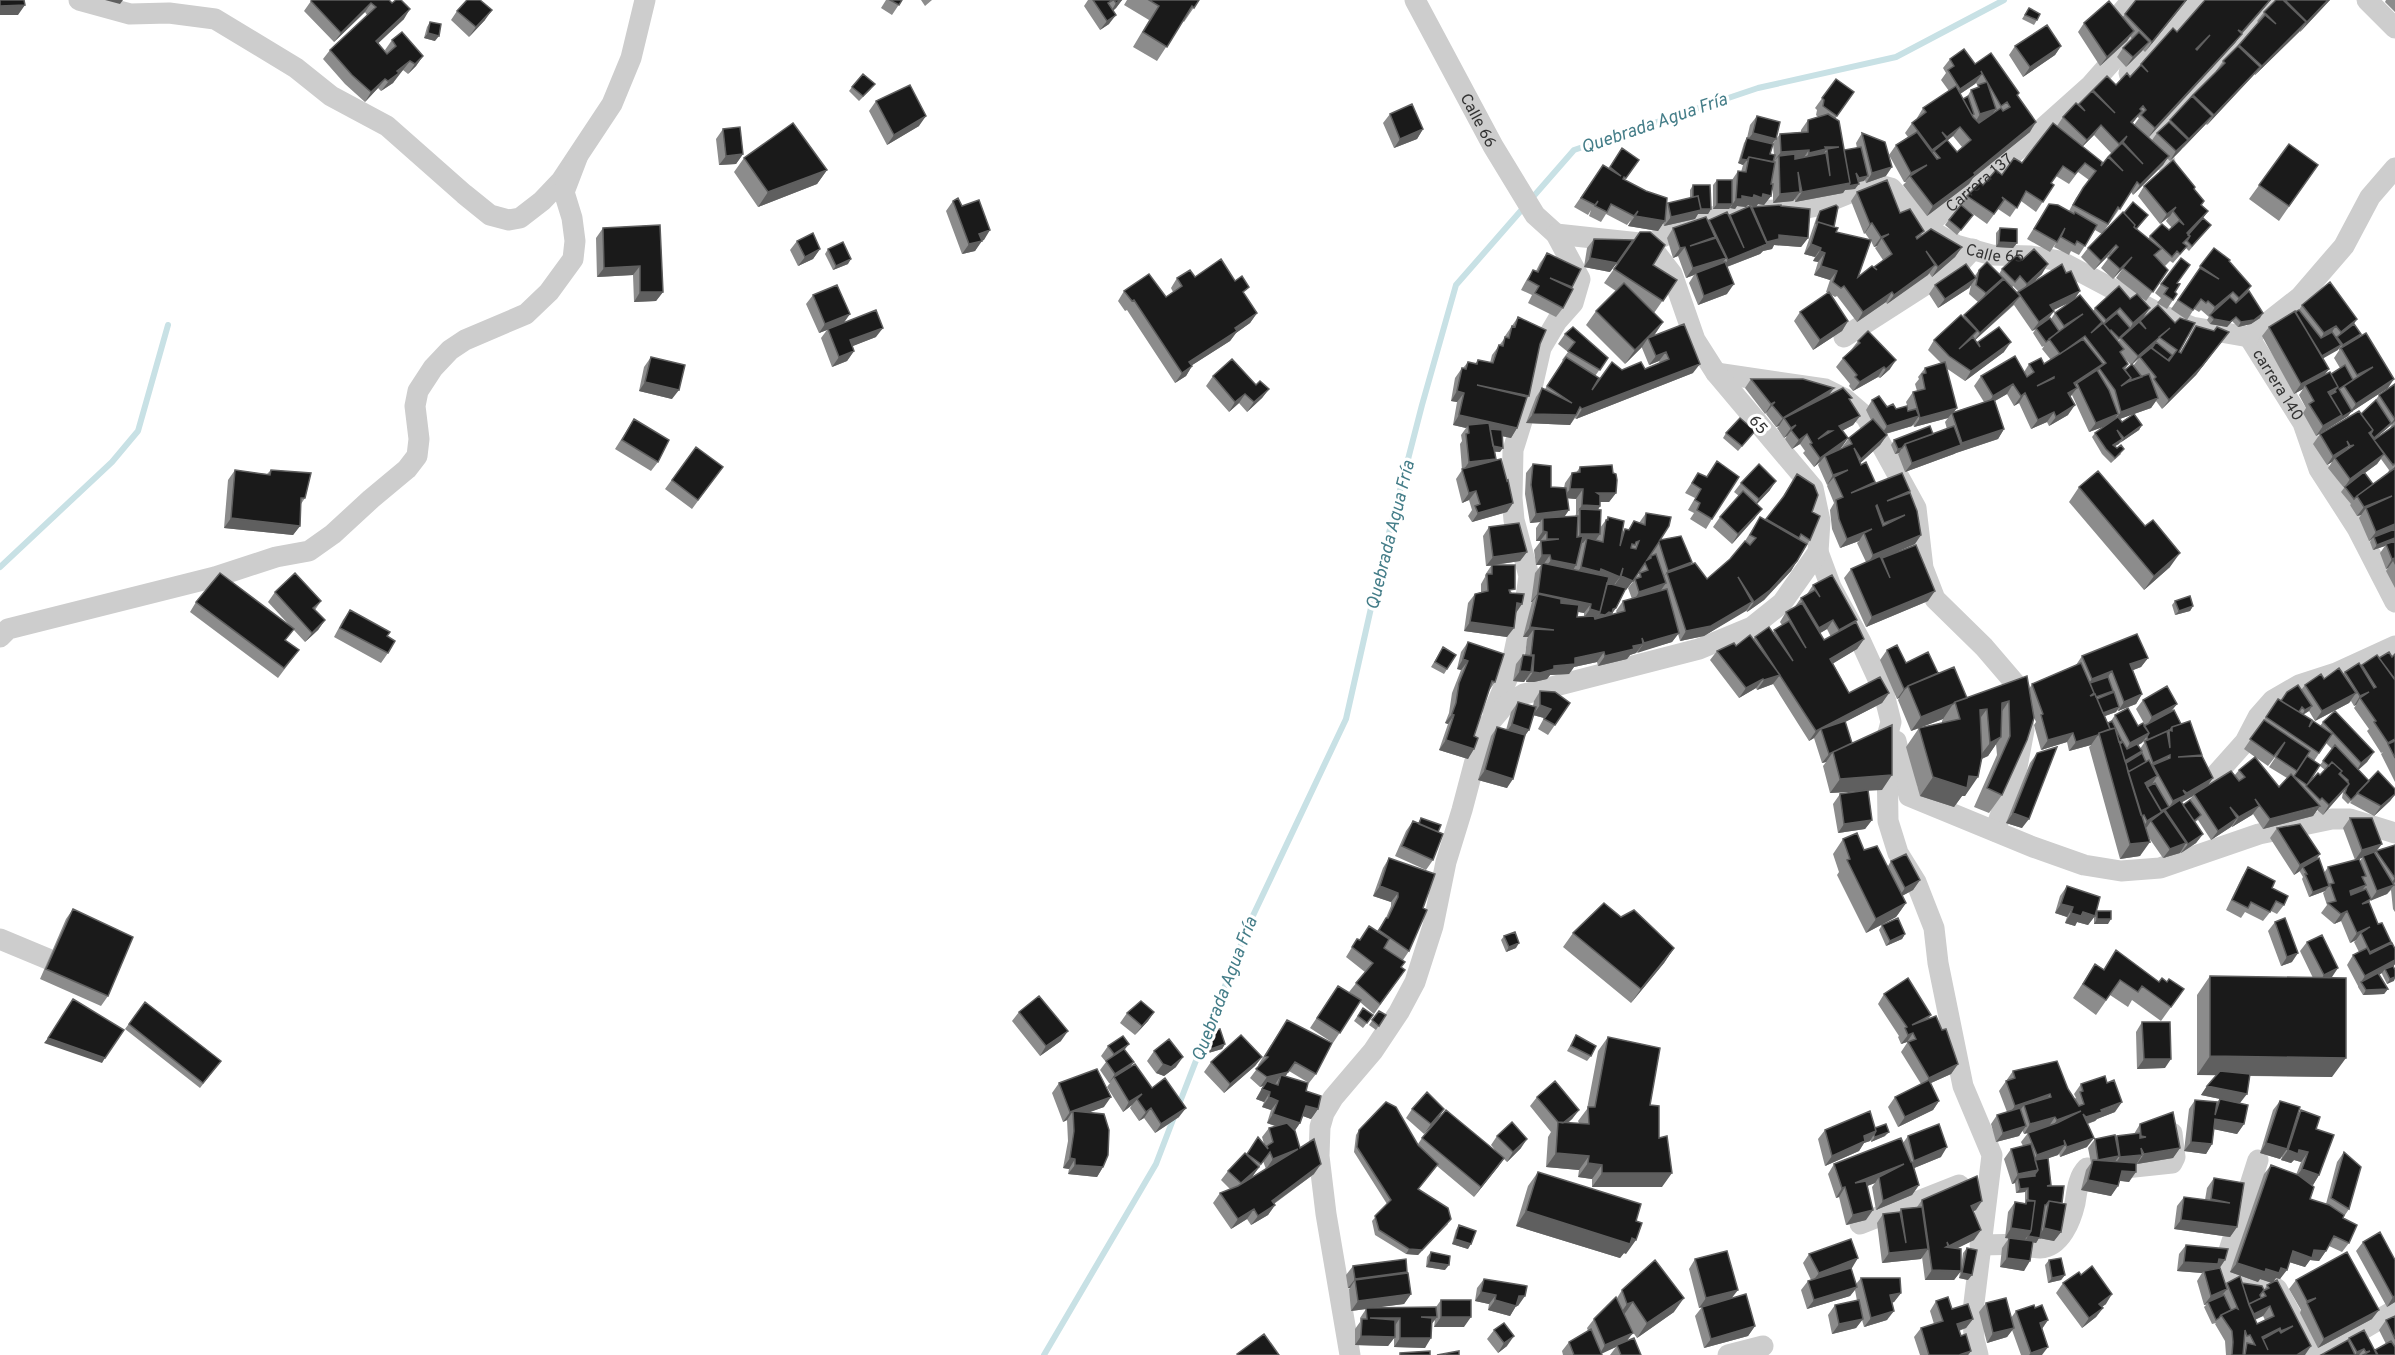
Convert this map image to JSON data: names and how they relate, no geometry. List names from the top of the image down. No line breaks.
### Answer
{"streets":{"street":["Calle 66","Carrera 137","Calle 65","carrera 140","65"]},"crossings":[["Carrera 137","Calle 65"],["Calle 65","carrera 140"],["Calle 65","65"]],"water":["Quebrada Agua Fría"]}
